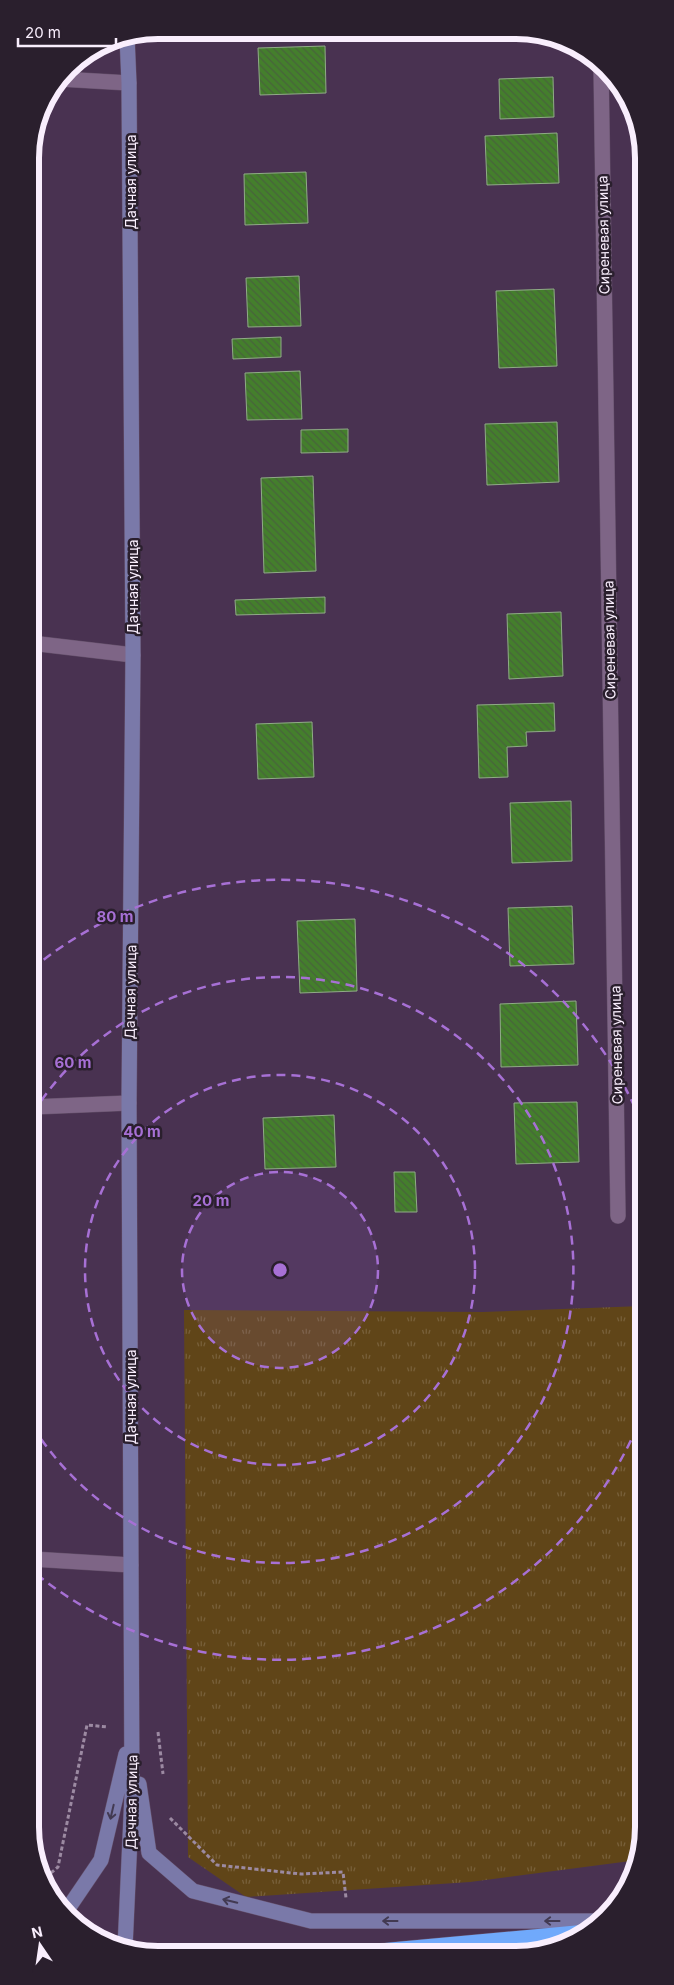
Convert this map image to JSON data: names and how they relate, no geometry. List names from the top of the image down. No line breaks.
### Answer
{"streets":{"main road":["Дачная улица"],"street":["Сиреневая улица"]},"scale_bar":"20 m","north":"top","rings":["80 m","60 m","40 m","20 m"]}
